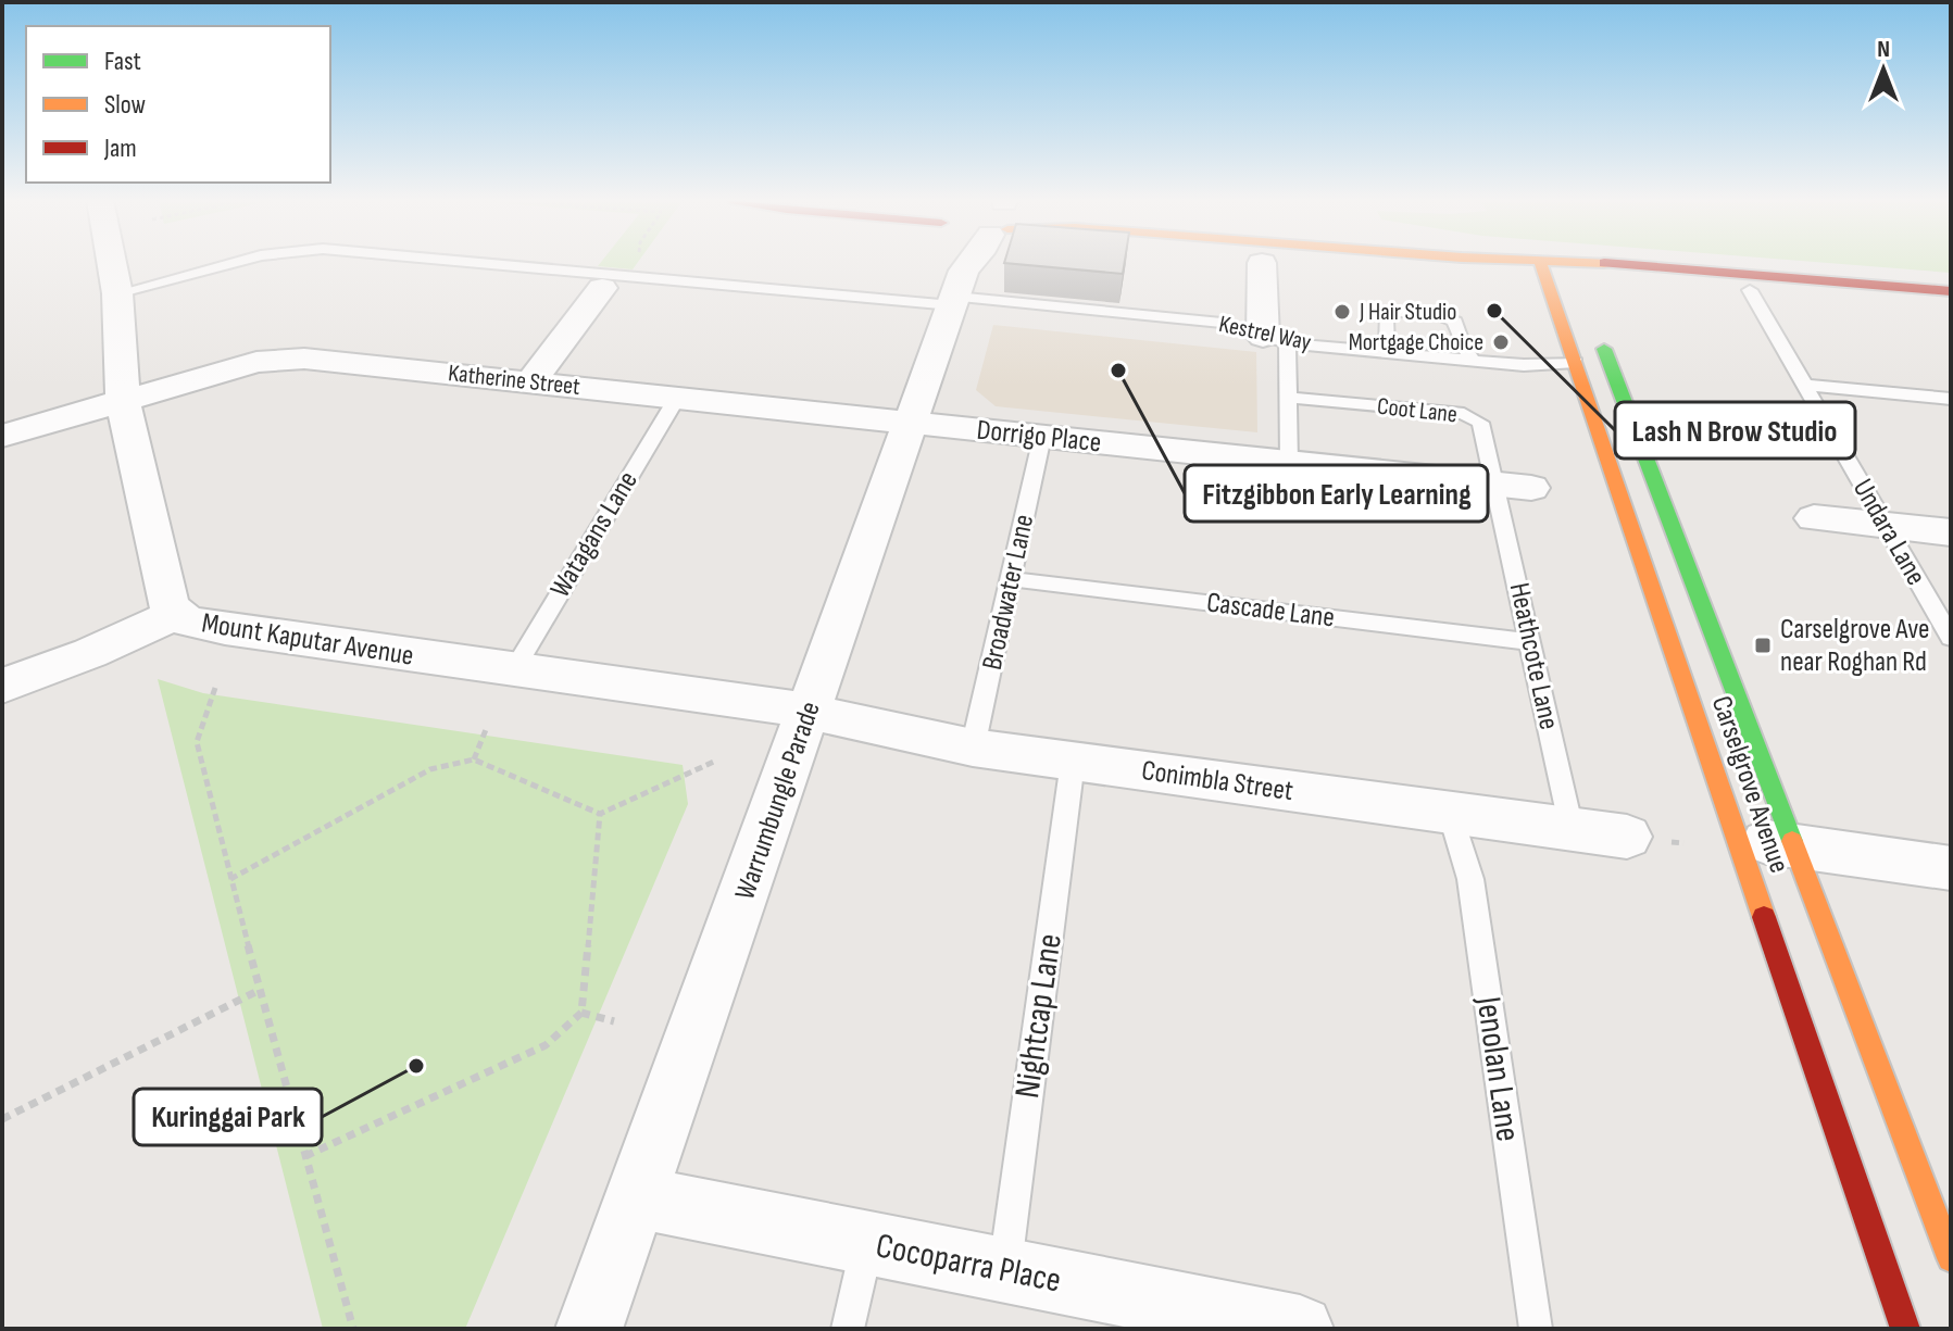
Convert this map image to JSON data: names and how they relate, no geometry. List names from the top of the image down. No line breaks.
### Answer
{"streets":{"street":["Katherine Street","Dorrigo Place","Mount Kaputar Avenue","Conimbla Street","Carselgrove Avenue","Warrumbungle Parade","Cocoparra Place"],"lane":["Kestrel Way","Coot Lane","Undara Lane","Watagans Lane","Broadwater Lane","Cascade Lane","Heathcote Lane","Nightcap Lane","Jenolan Lane"]},"crossings":[["Kestrel Way","Mount Kaputar Avenue"],["Kestrel Way","Carselgrove Avenue"],["Kestrel Way","Warrumbungle Parade"],["Katherine Street","Dorrigo Place"],["Katherine Street","Watagans Lane"],["Katherine Street","Mount Kaputar Avenue"],["Katherine Street","Warrumbungle Parade"],["Coot Lane","Dorrigo Place"],["Coot Lane","Heathcote Lane"],["Dorrigo Place","Broadwater Lane"],["Dorrigo Place","Heathcote Lane"],["Dorrigo Place","Warrumbungle Parade"],["Watagans Lane","Mount Kaputar Avenue"],["Broadwater Lane","Cascade Lane"],["Broadwater Lane","Conimbla Street"],["Cascade Lane","Heathcote Lane"],["Mount Kaputar Avenue","Conimbla Street"],["Mount Kaputar Avenue","Warrumbungle Parade"],["Heathcote Lane","Conimbla Street"],["Conimbla Street","Warrumbungle Parade"],["Conimbla Street","Nightcap Lane"],["Conimbla Street","Jenolan Lane"],["Warrumbungle Parade","Cocoparra Place"],["Nightcap Lane","Cocoparra Place"]],"places":{"other":["Lash N Brow Studio","J Hair Studio","Mortgage Choice","Fitzgibbon Early Learning","Kuringgai Park"],"transit":["Carselgrove Ave near Roghan Rd"]},"legend":["Fast","Slow","Jam"],"north":"top"}
